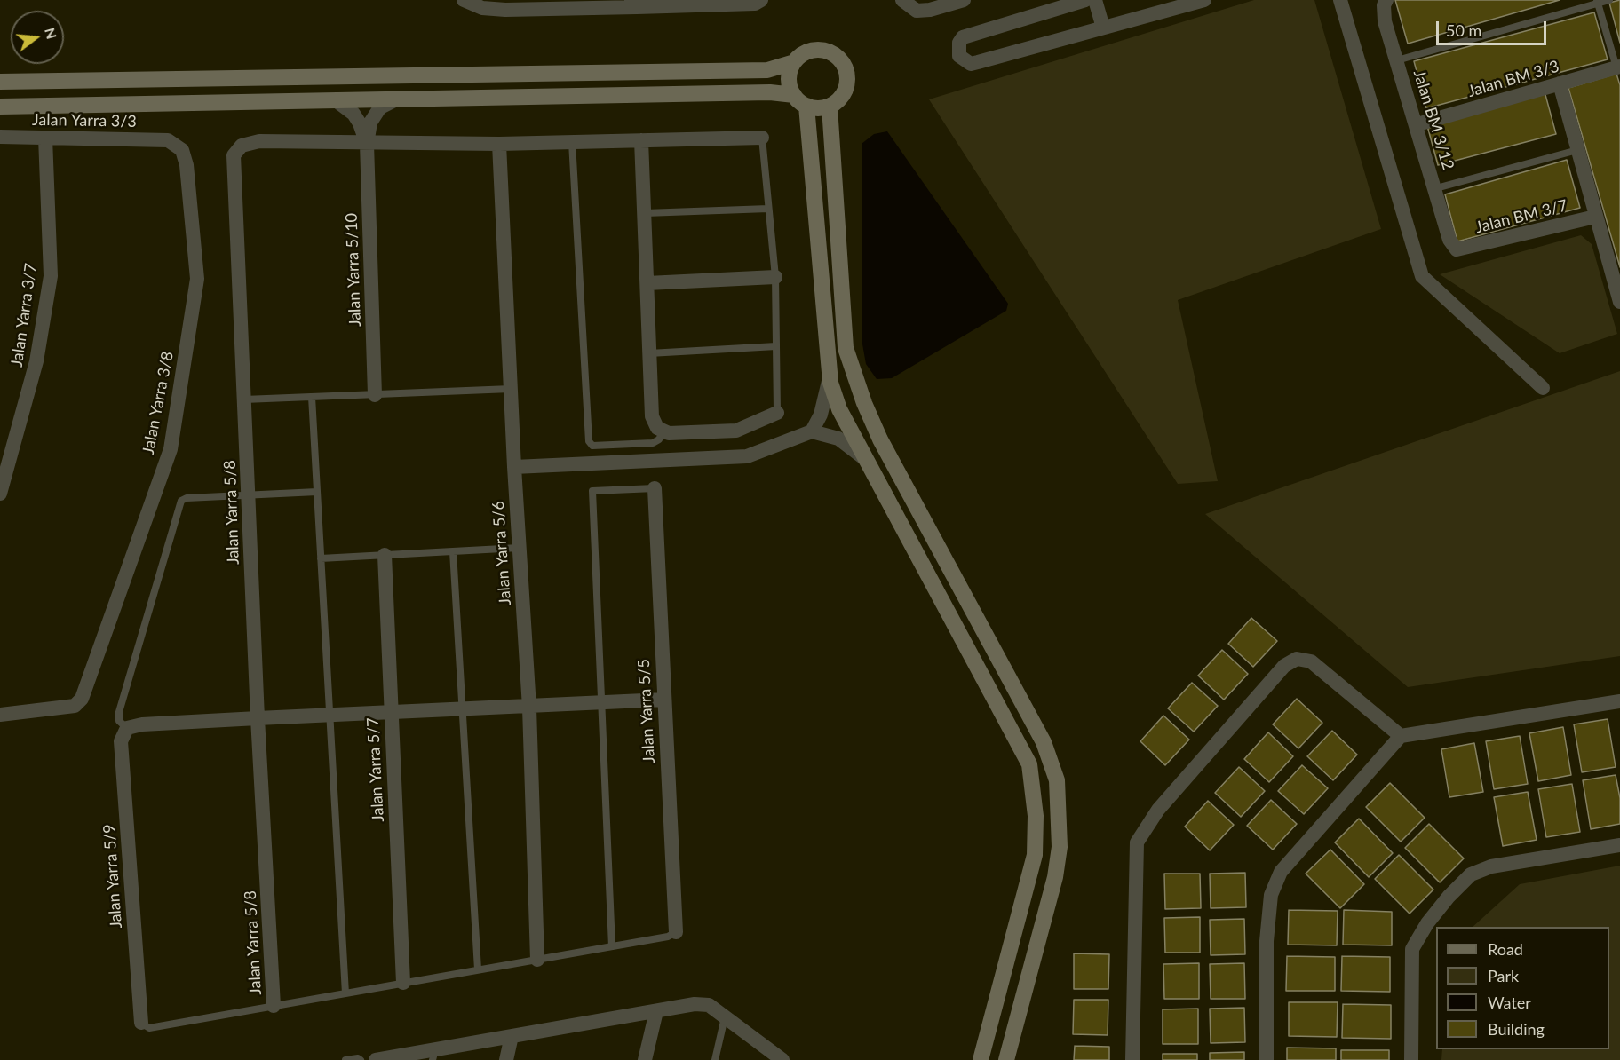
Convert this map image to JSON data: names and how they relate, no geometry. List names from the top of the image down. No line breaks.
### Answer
{"streets":{"street":["Jalan BM 3/3","Jalan BM 3/12","Jalan Yarra 3/3","Jalan BM 3/7","Jalan Yarra 5/10","Jalan Yarra 3/7","Jalan Yarra 3/8","Jalan Yarra 5/8","Jalan Yarra 5/6","Jalan Yarra 5/5","Jalan Yarra 5/7","Jalan Yarra 5/9"]},"crossings":[["Jalan BM 3/3","Jalan BM 3/12"],["Jalan BM 3/12","Jalan BM 3/7"],["Jalan Yarra 3/3","Jalan Yarra 3/7"],["Jalan Yarra 3/3","Jalan Yarra 3/8"],["Jalan Yarra 5/10","Jalan Yarra 5/8"],["Jalan Yarra 5/8","Jalan Yarra 5/6"]],"legend":["Road","Park","Water","Building"],"scale_bar":"50 m","north":"right"}
